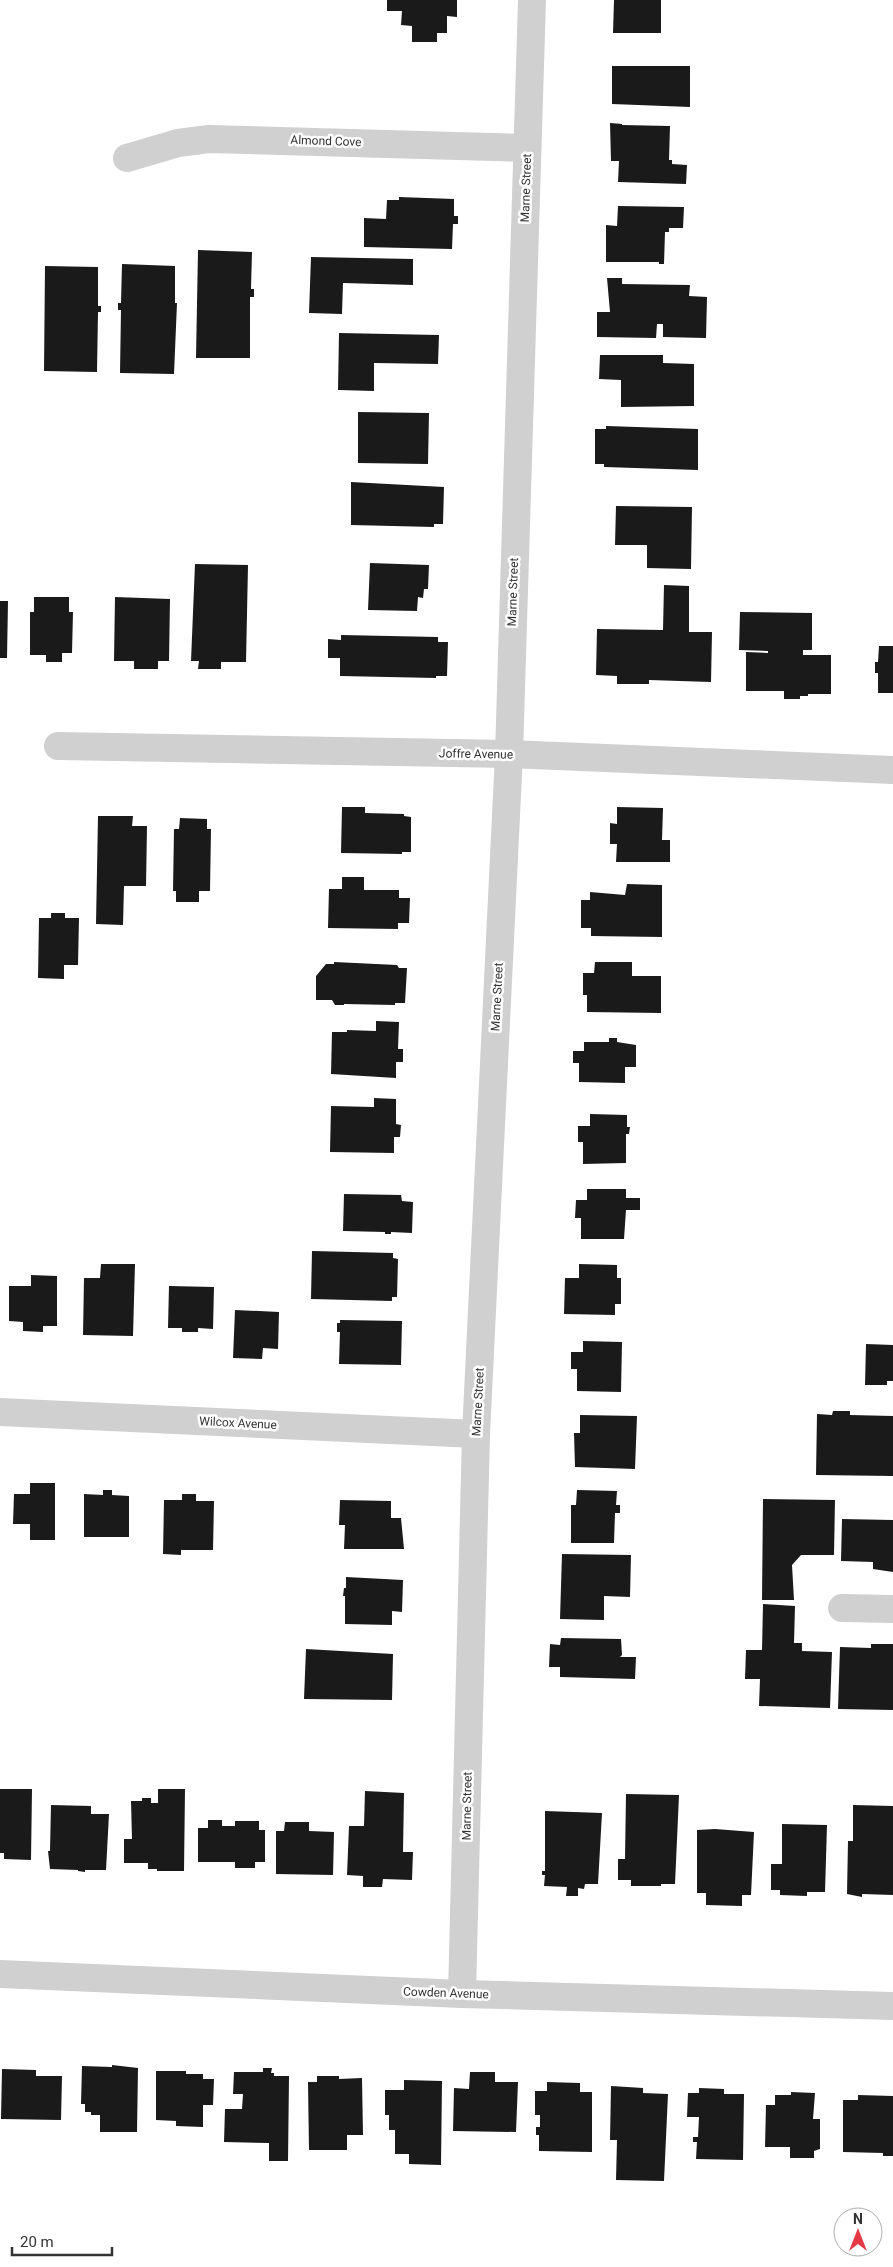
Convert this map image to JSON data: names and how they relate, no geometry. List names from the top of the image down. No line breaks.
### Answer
{"streets":{"street":["Almond Cove","Marne Street","Joffre Avenue","Wilcox Avenue","Cowden Avenue"]},"crossings":[["Almond Cove","Marne Street"],["Marne Street","Joffre Avenue"],["Marne Street","Wilcox Avenue"],["Marne Street","Cowden Avenue"]],"scale_bar":"20 m","north":"top"}
